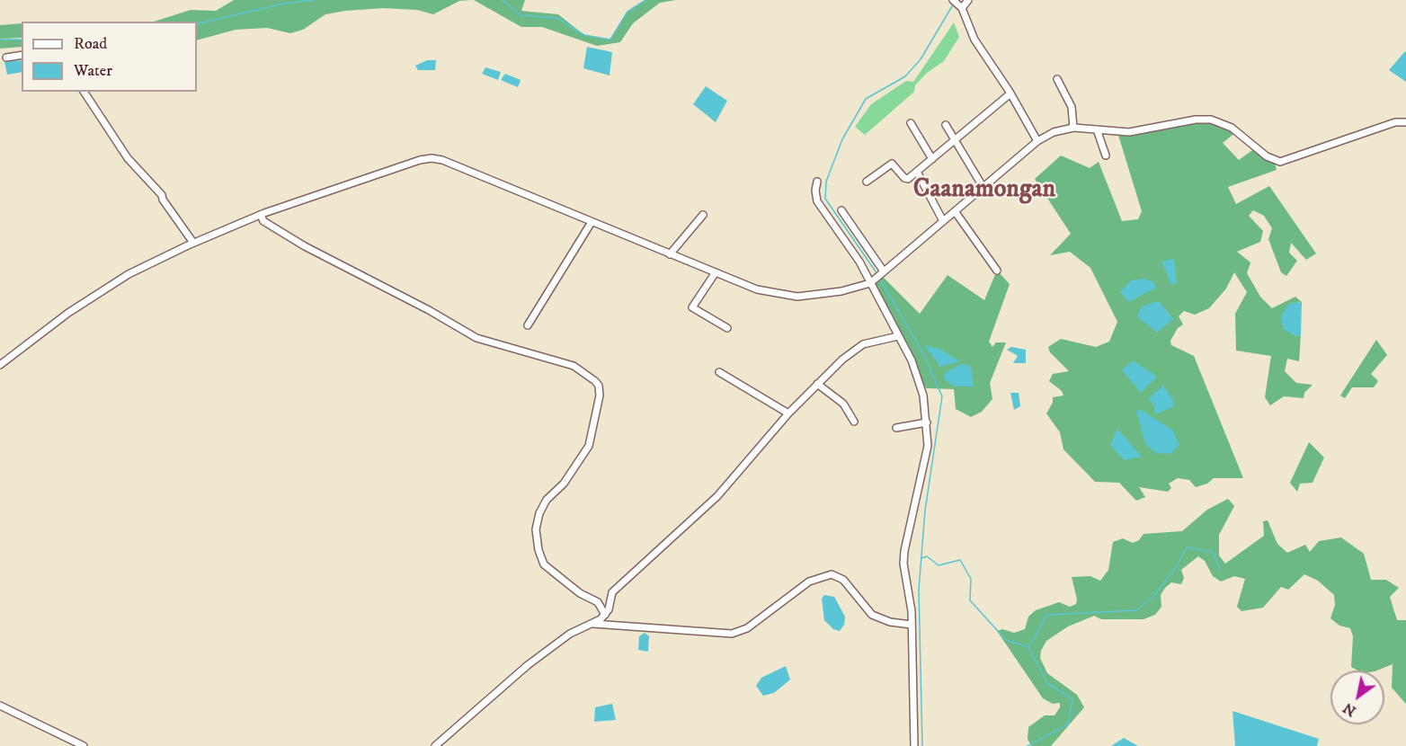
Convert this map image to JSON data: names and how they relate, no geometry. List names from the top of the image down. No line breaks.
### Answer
{"districts":["Caanamongan"],"legend":["Road","Water"],"north":"bottom left"}
